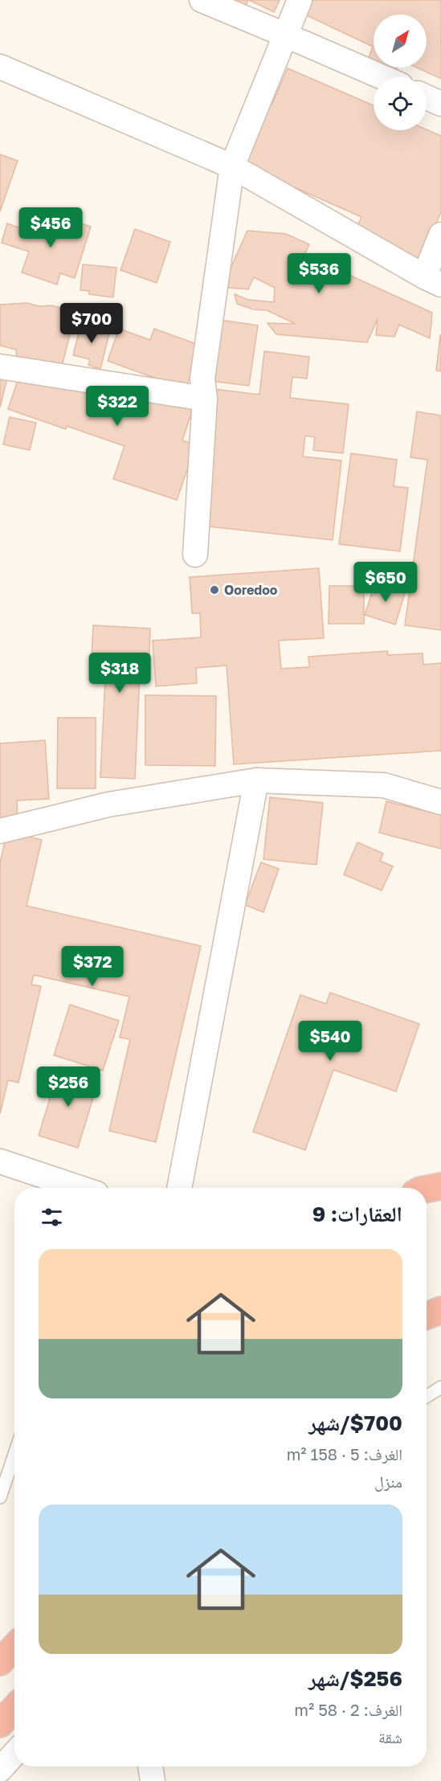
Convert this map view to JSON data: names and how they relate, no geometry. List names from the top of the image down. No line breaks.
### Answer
{"places":["Ooredoo"],"north":"top right","page":{"price":["$456","$536","$700","$322","$650","$318","$372","$540","$256"],"heading":"العقارات: 9","list":[{"name":"$700/شهر","note":"الغرف: 5 · 158 m² · منزل"},{"name":"$256/شهر","note":"الغرف: 2 · 58 m² · شقة"}]}}
